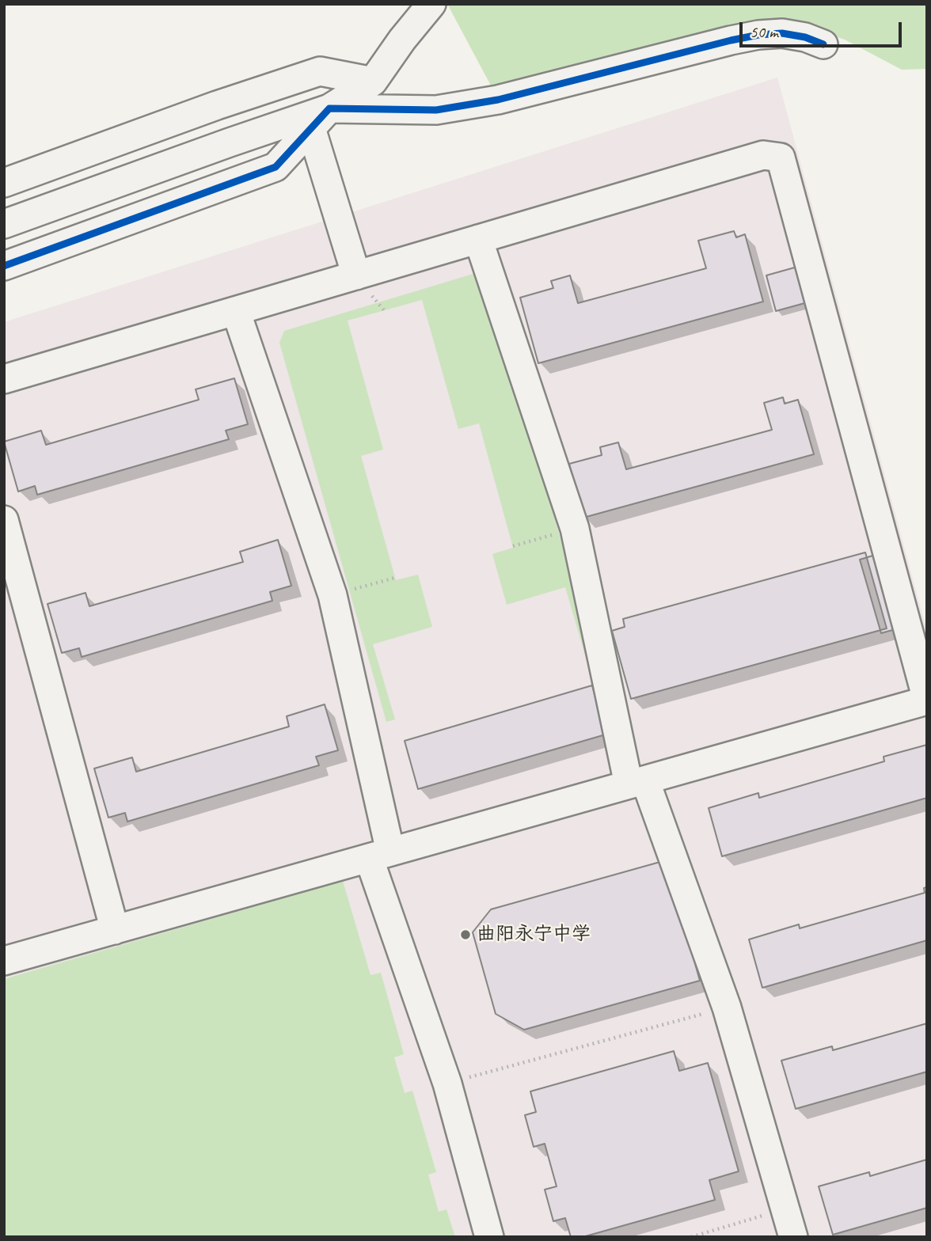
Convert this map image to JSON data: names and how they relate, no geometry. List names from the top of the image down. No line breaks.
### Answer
{"places":["曲阳永宁中学"],"scale_bar":"50 m"}
